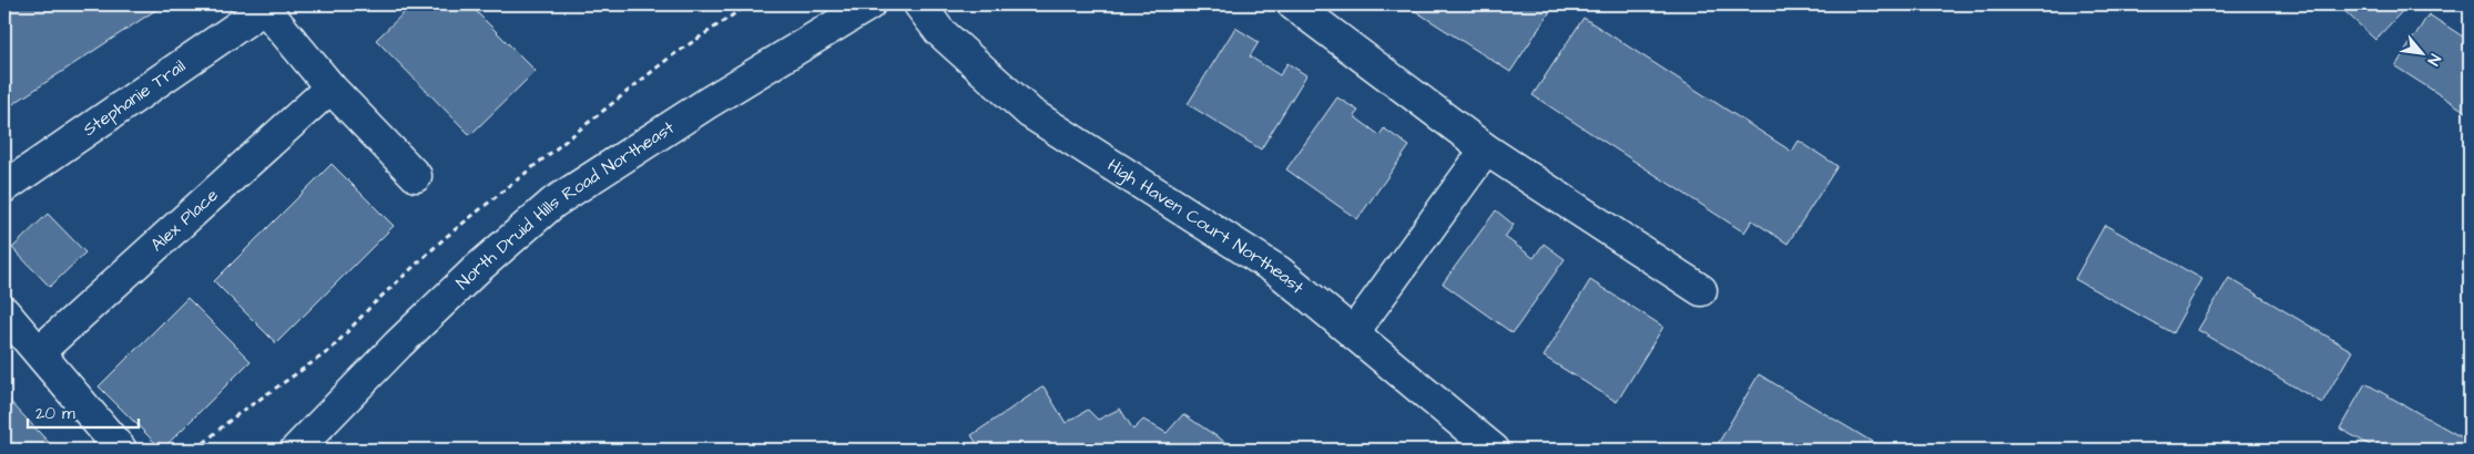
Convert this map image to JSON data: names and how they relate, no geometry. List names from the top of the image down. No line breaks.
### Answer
{"streets":{"street":["Stephanie Trail","North Druid Hills Road Northeast","Alex Place","High Haven Court Northeast"]},"scale_bar":"20 m","north":"bottom right"}
